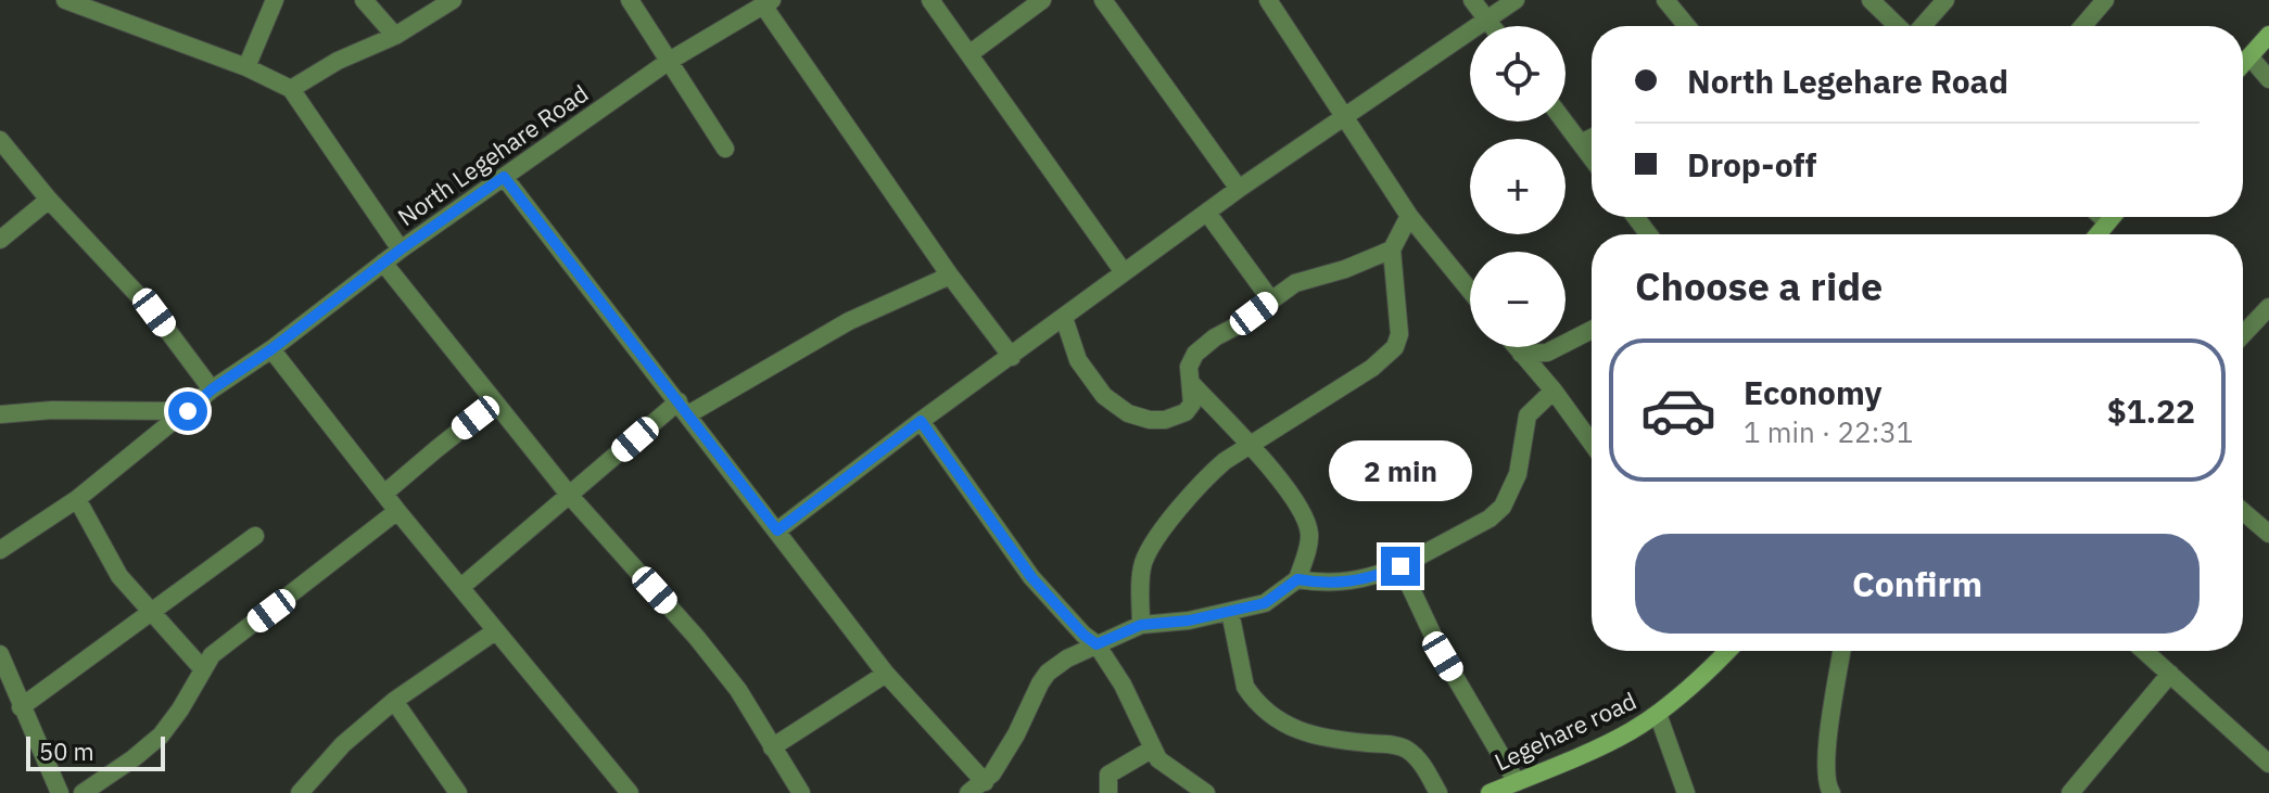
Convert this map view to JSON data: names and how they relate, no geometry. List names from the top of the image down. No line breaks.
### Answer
{"streets":{"main road":["Legehare road"],"street":["North Legehare Road"]},"scale_bar":"50 m","page":{"map_buttons":["+","−"],"banner":["North Legehare Road","Drop-off"],"heading":"Choose a ride","list":[{"name":"Economy","note":"1 min · 22:31","value":"$1.22"}],"bubble":"2 min","buttons":"Confirm","scale":"50 m"}}
